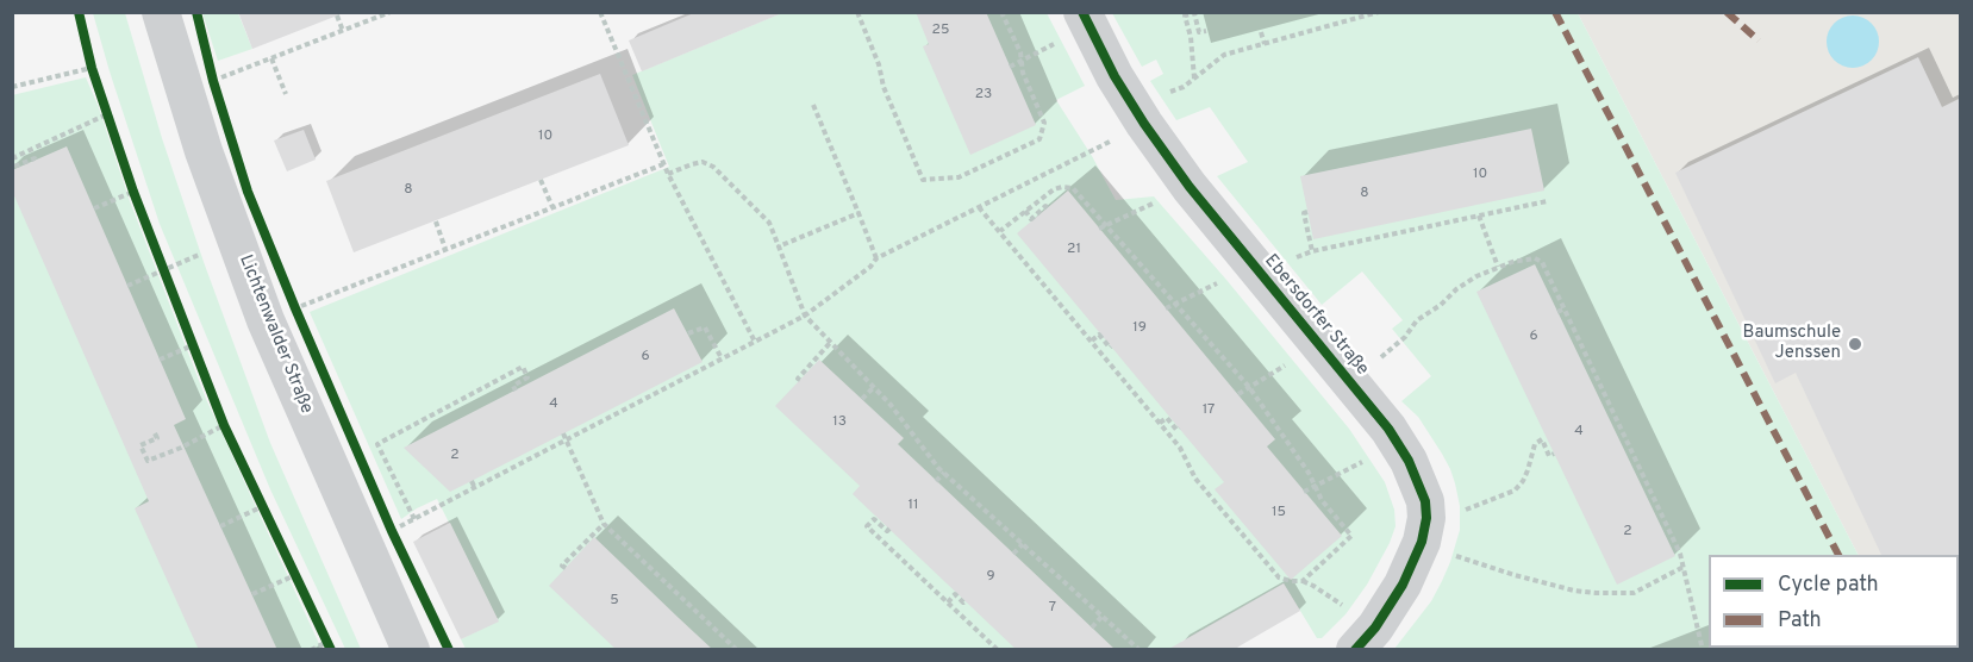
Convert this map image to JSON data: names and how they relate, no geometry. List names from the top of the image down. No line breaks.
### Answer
{"streets":{"street":["Ebersdorfer Straße","Lichtenwalder Straße"]},"places":["Baumschule Jenssen"],"house_numbers":["25","23","10","10","8","8","21","19","6","6","4","17","13","4","2","11","15","2","9","5","7"],"legend":["Cycle path","Path"]}
